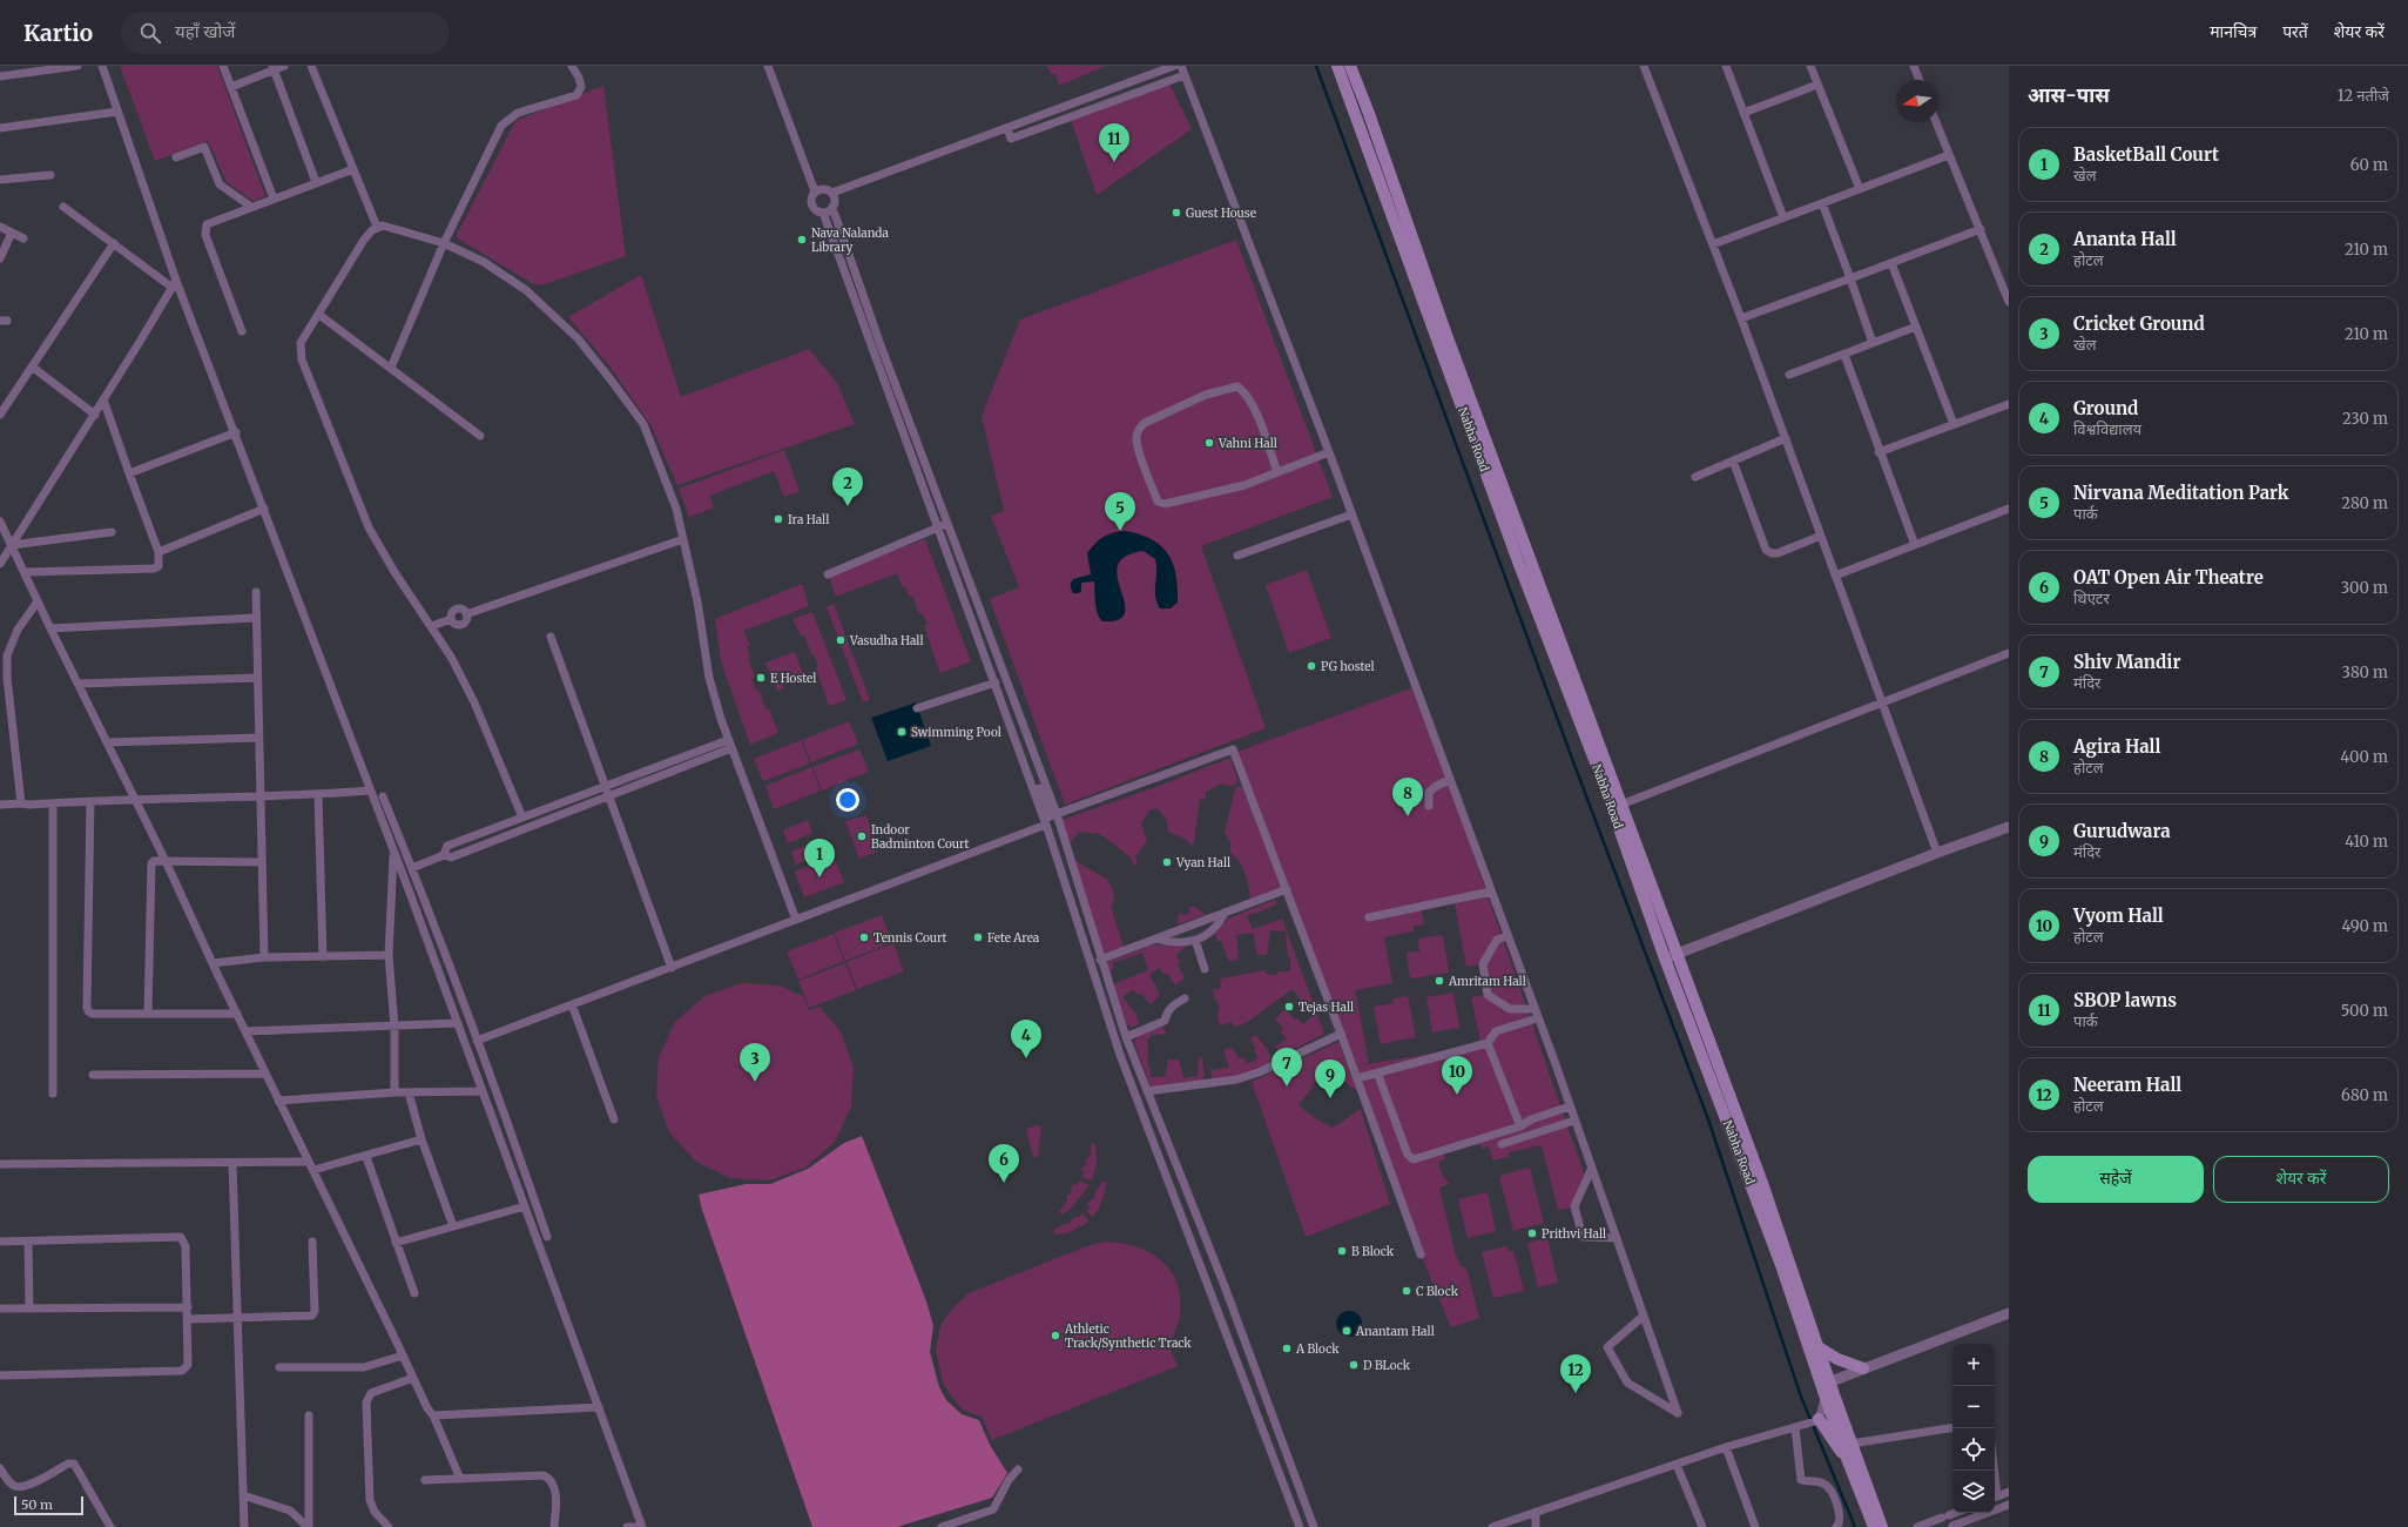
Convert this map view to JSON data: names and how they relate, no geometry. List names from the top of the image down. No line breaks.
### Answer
{"streets":{"main road":["Nabha Road"]},"places":["Guest House","Nava Nalanda Library","Vahni Hall","Ira Hall","Vasudha Hall","PG hostel","E Hostel","Swimming Pool","Indoor Badminton Court","Vyan Hall","Tennis Court","Fete Area","Amritam Hall","Tejas Hall","Prithvi Hall","B Block","C Block","Anantam Hall","Athletic Track/Synthetic Track","A Block","D BLock"],"scale_bar":"50 m","north":"left","page":{"header":"Kartio","search":"यहाँ खोजें","nav":["मानचित्र","परतें","शेयर करें"],"heading":["आस-पास","12 नतीजे"],"pins":["11","2","5","8","1","4","3","7","10","9","6","12"],"list":[{"mark":"1","name":"BasketBall Court","note":"खेल","value":"60 m"},{"mark":"2","name":"Ananta Hall","note":"होटल","value":"210 m"},{"mark":"3","name":"Cricket Ground","note":"खेल","value":"210 m"},{"mark":"4","name":"Ground","note":"विश्वविद्यालय","value":"230 m"},{"mark":"5","name":"Nirvana Meditation Park","note":"पार्क","value":"280 m"},{"mark":"6","name":"OAT Open Air Theatre","note":"थिएटर","value":"300 m"},{"mark":"7","name":"Shiv Mandir","note":"मंदिर","value":"380 m"},{"mark":"8","name":"Agira Hall","note":"होटल","value":"400 m"},{"mark":"9","name":"Gurudwara","note":"मंदिर","value":"410 m"},{"mark":"10","name":"Vyom Hall","note":"होटल","value":"490 m"},{"mark":"11","name":"SBOP lawns","note":"पार्क","value":"500 m"},{"mark":"12","name":"Neeram Hall","note":"होटल","value":"680 m"}],"buttons":["सहेजें","शेयर करें"],"map_buttons":["+","−"],"scale":"50 m"}}
